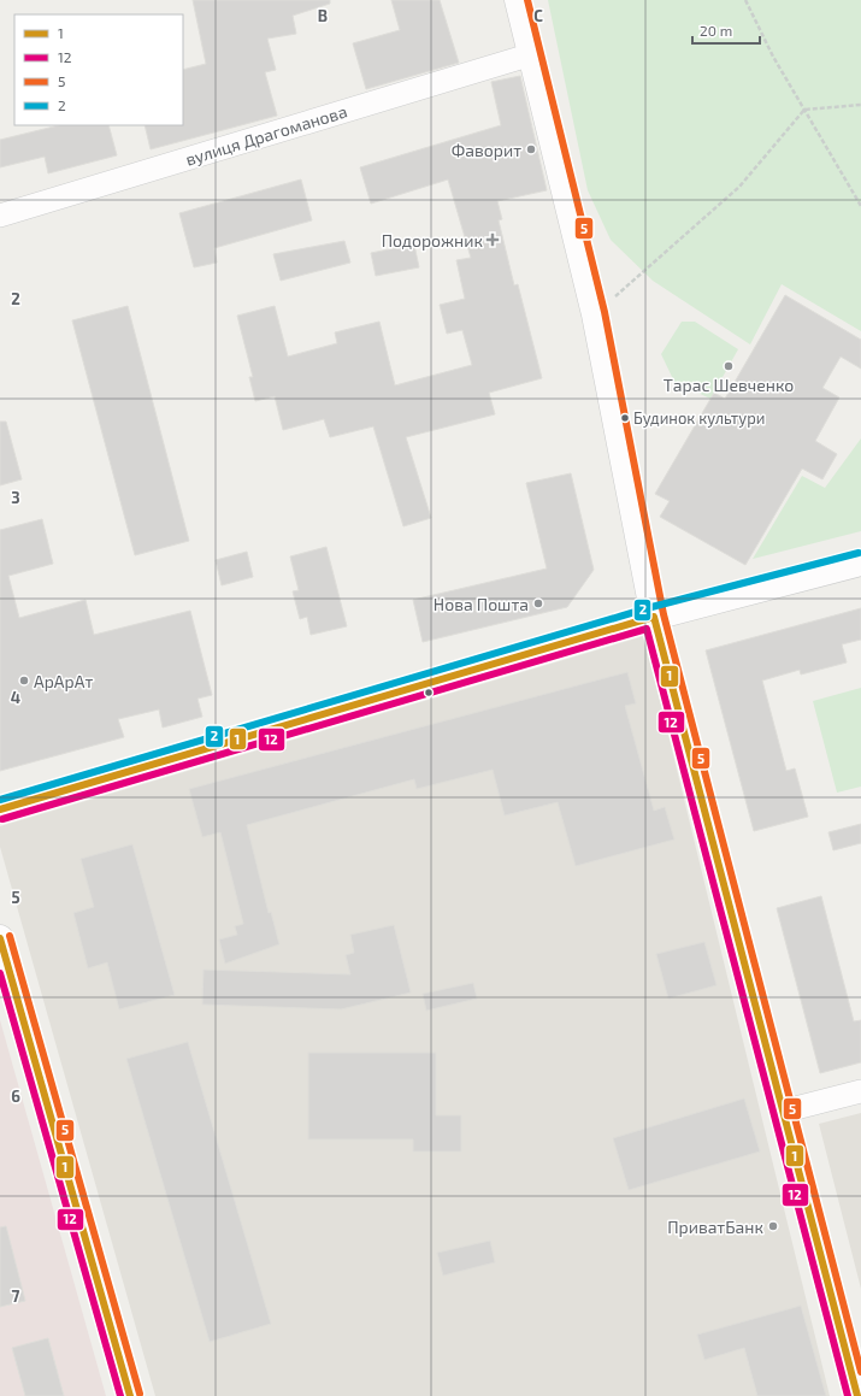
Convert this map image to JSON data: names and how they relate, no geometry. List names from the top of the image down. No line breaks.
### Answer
{"streets":{"street":["вулиця Драгоманова"]},"places":{"other":["Фаворит","Тарас Шевченко","Будинок культури","Нова Пошта","АрАрАт","ПриватБанк"],"health":["Подорожник"]},"lines":["transit line 5","transit line 2","transit line 1","transit line 12"],"legend":["1","12","5","2"],"scale_bar":"20 m","grid":{"columns":["B","C"],"rows":["2","3","4","5","6","7"]}}
